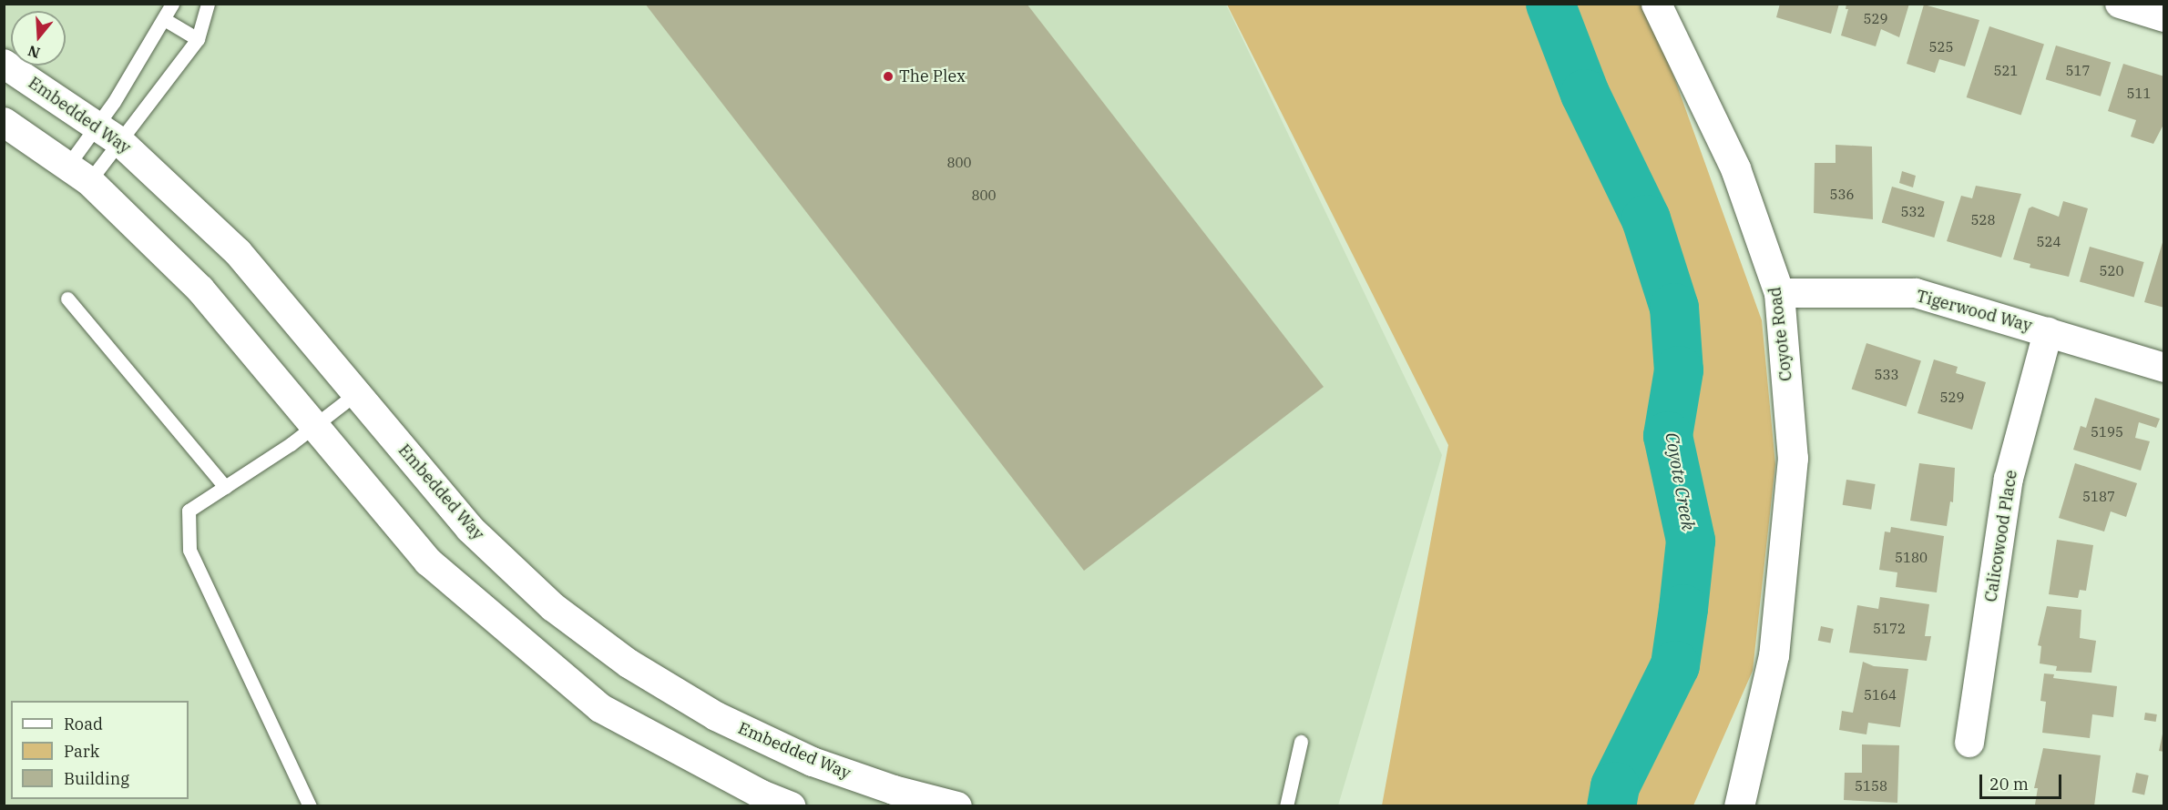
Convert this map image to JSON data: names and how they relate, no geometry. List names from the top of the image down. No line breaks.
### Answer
{"streets":{"street":["Embedded Way","Tigerwood Way","Coyote Road","Calicowood Place"]},"crossings":[["Tigerwood Way","Coyote Road"],["Tigerwood Way","Calicowood Place"]],"water":["Coyote Creek"],"places":["The Plex"],"house_numbers":["529","525","521","517","511","800","536","800","532","528","524","520","533","529","5195","5187","5180","5172","5164","5158"],"legend":["Road","Park","Building"],"scale_bar":"20 m","north":"bottom"}
